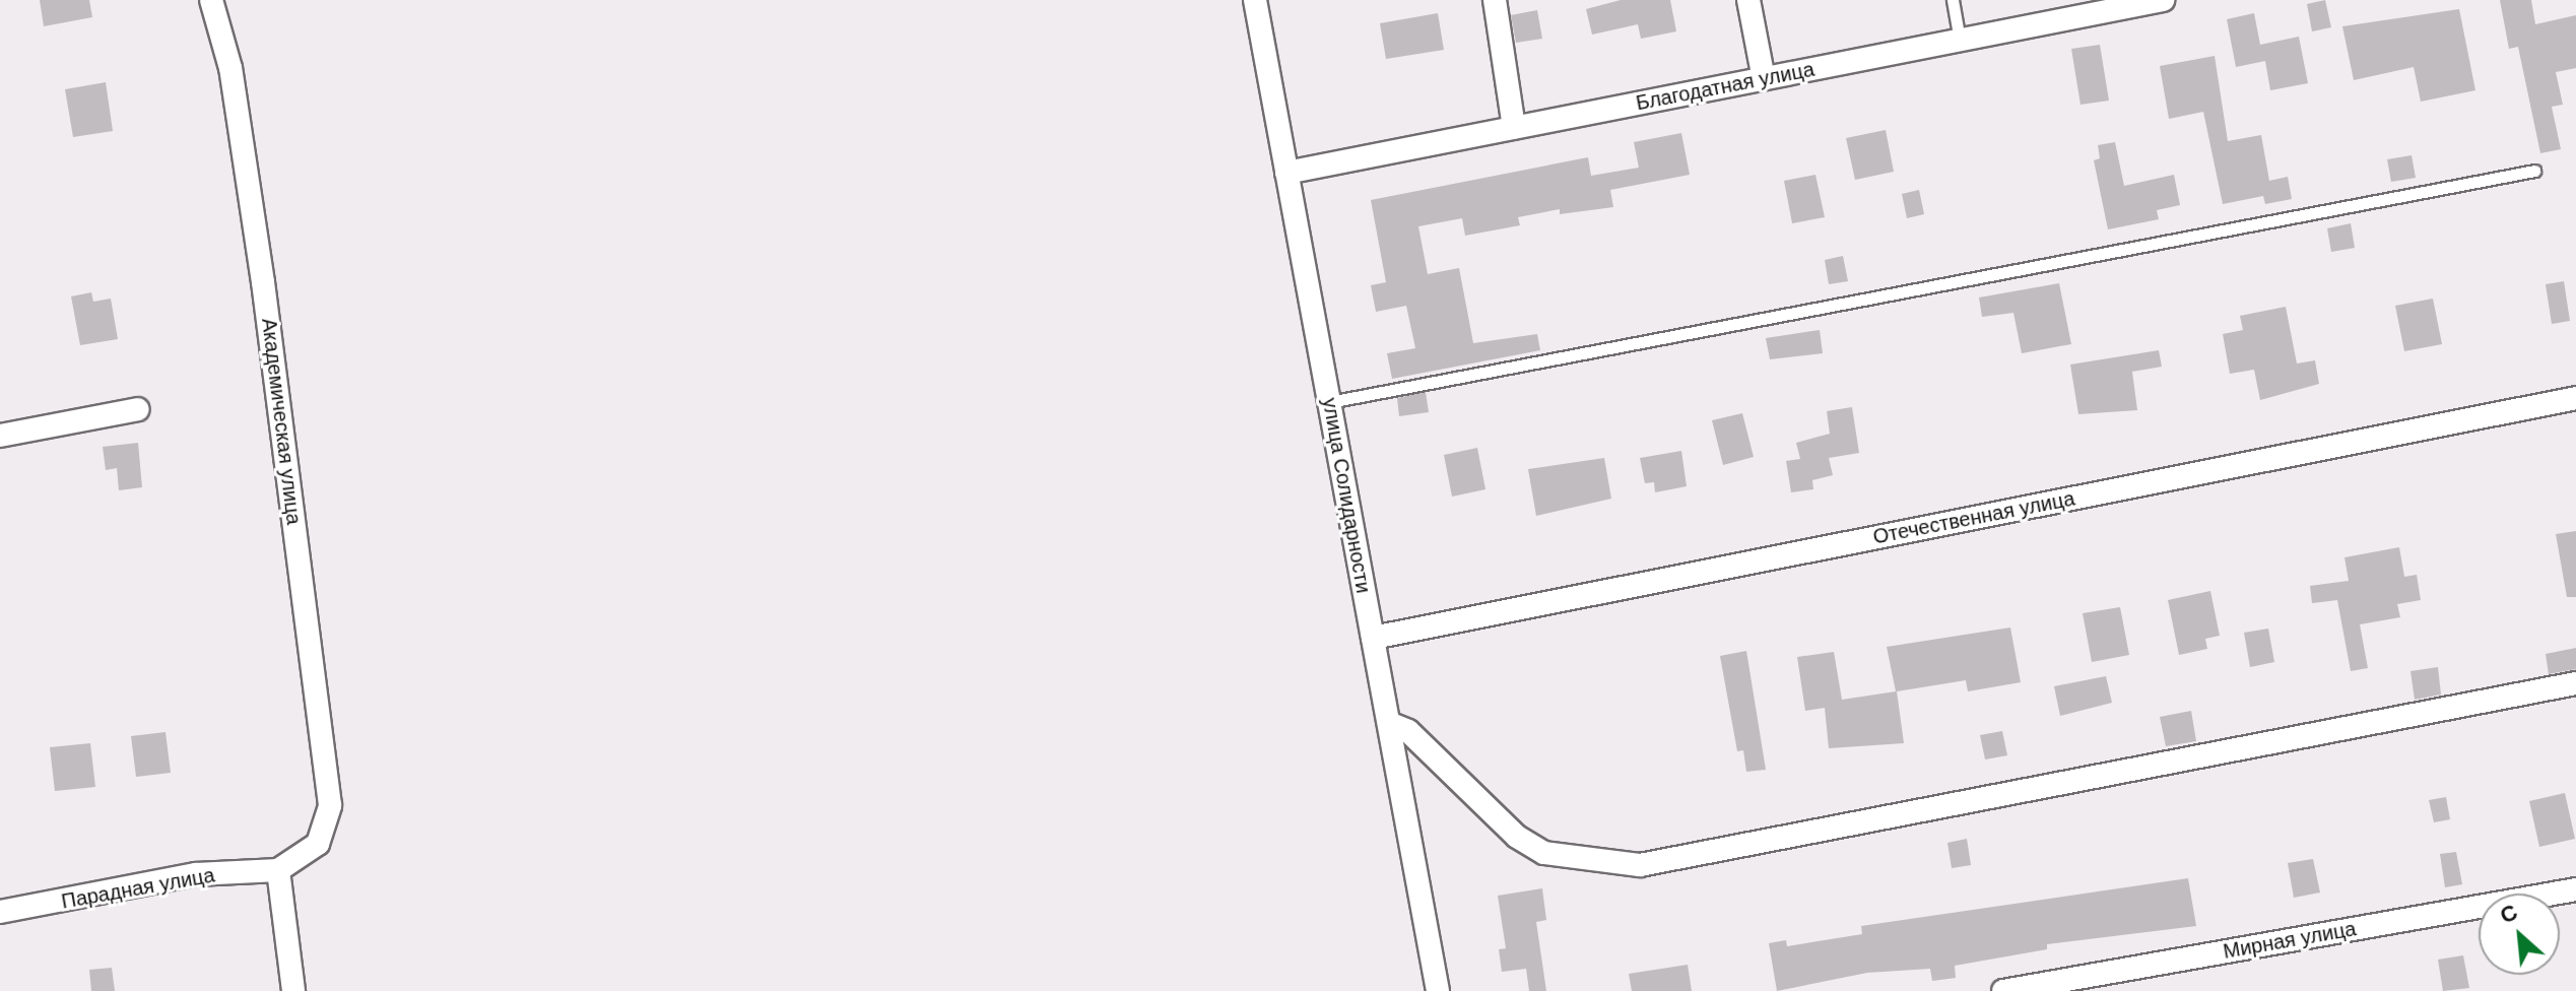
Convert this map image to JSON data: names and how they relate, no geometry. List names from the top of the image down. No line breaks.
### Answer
{"streets":{"street":["Благодатная улица","Академическая улица","улица Солидарности","Отечественная улица","Парадная улица","Мирная улица"]},"crossings":[["Благодатная улица","улица Солидарности"],["Академическая улица","Парадная улица"],["улица Солидарности","Отечественная улица"]],"north":"top left"}
